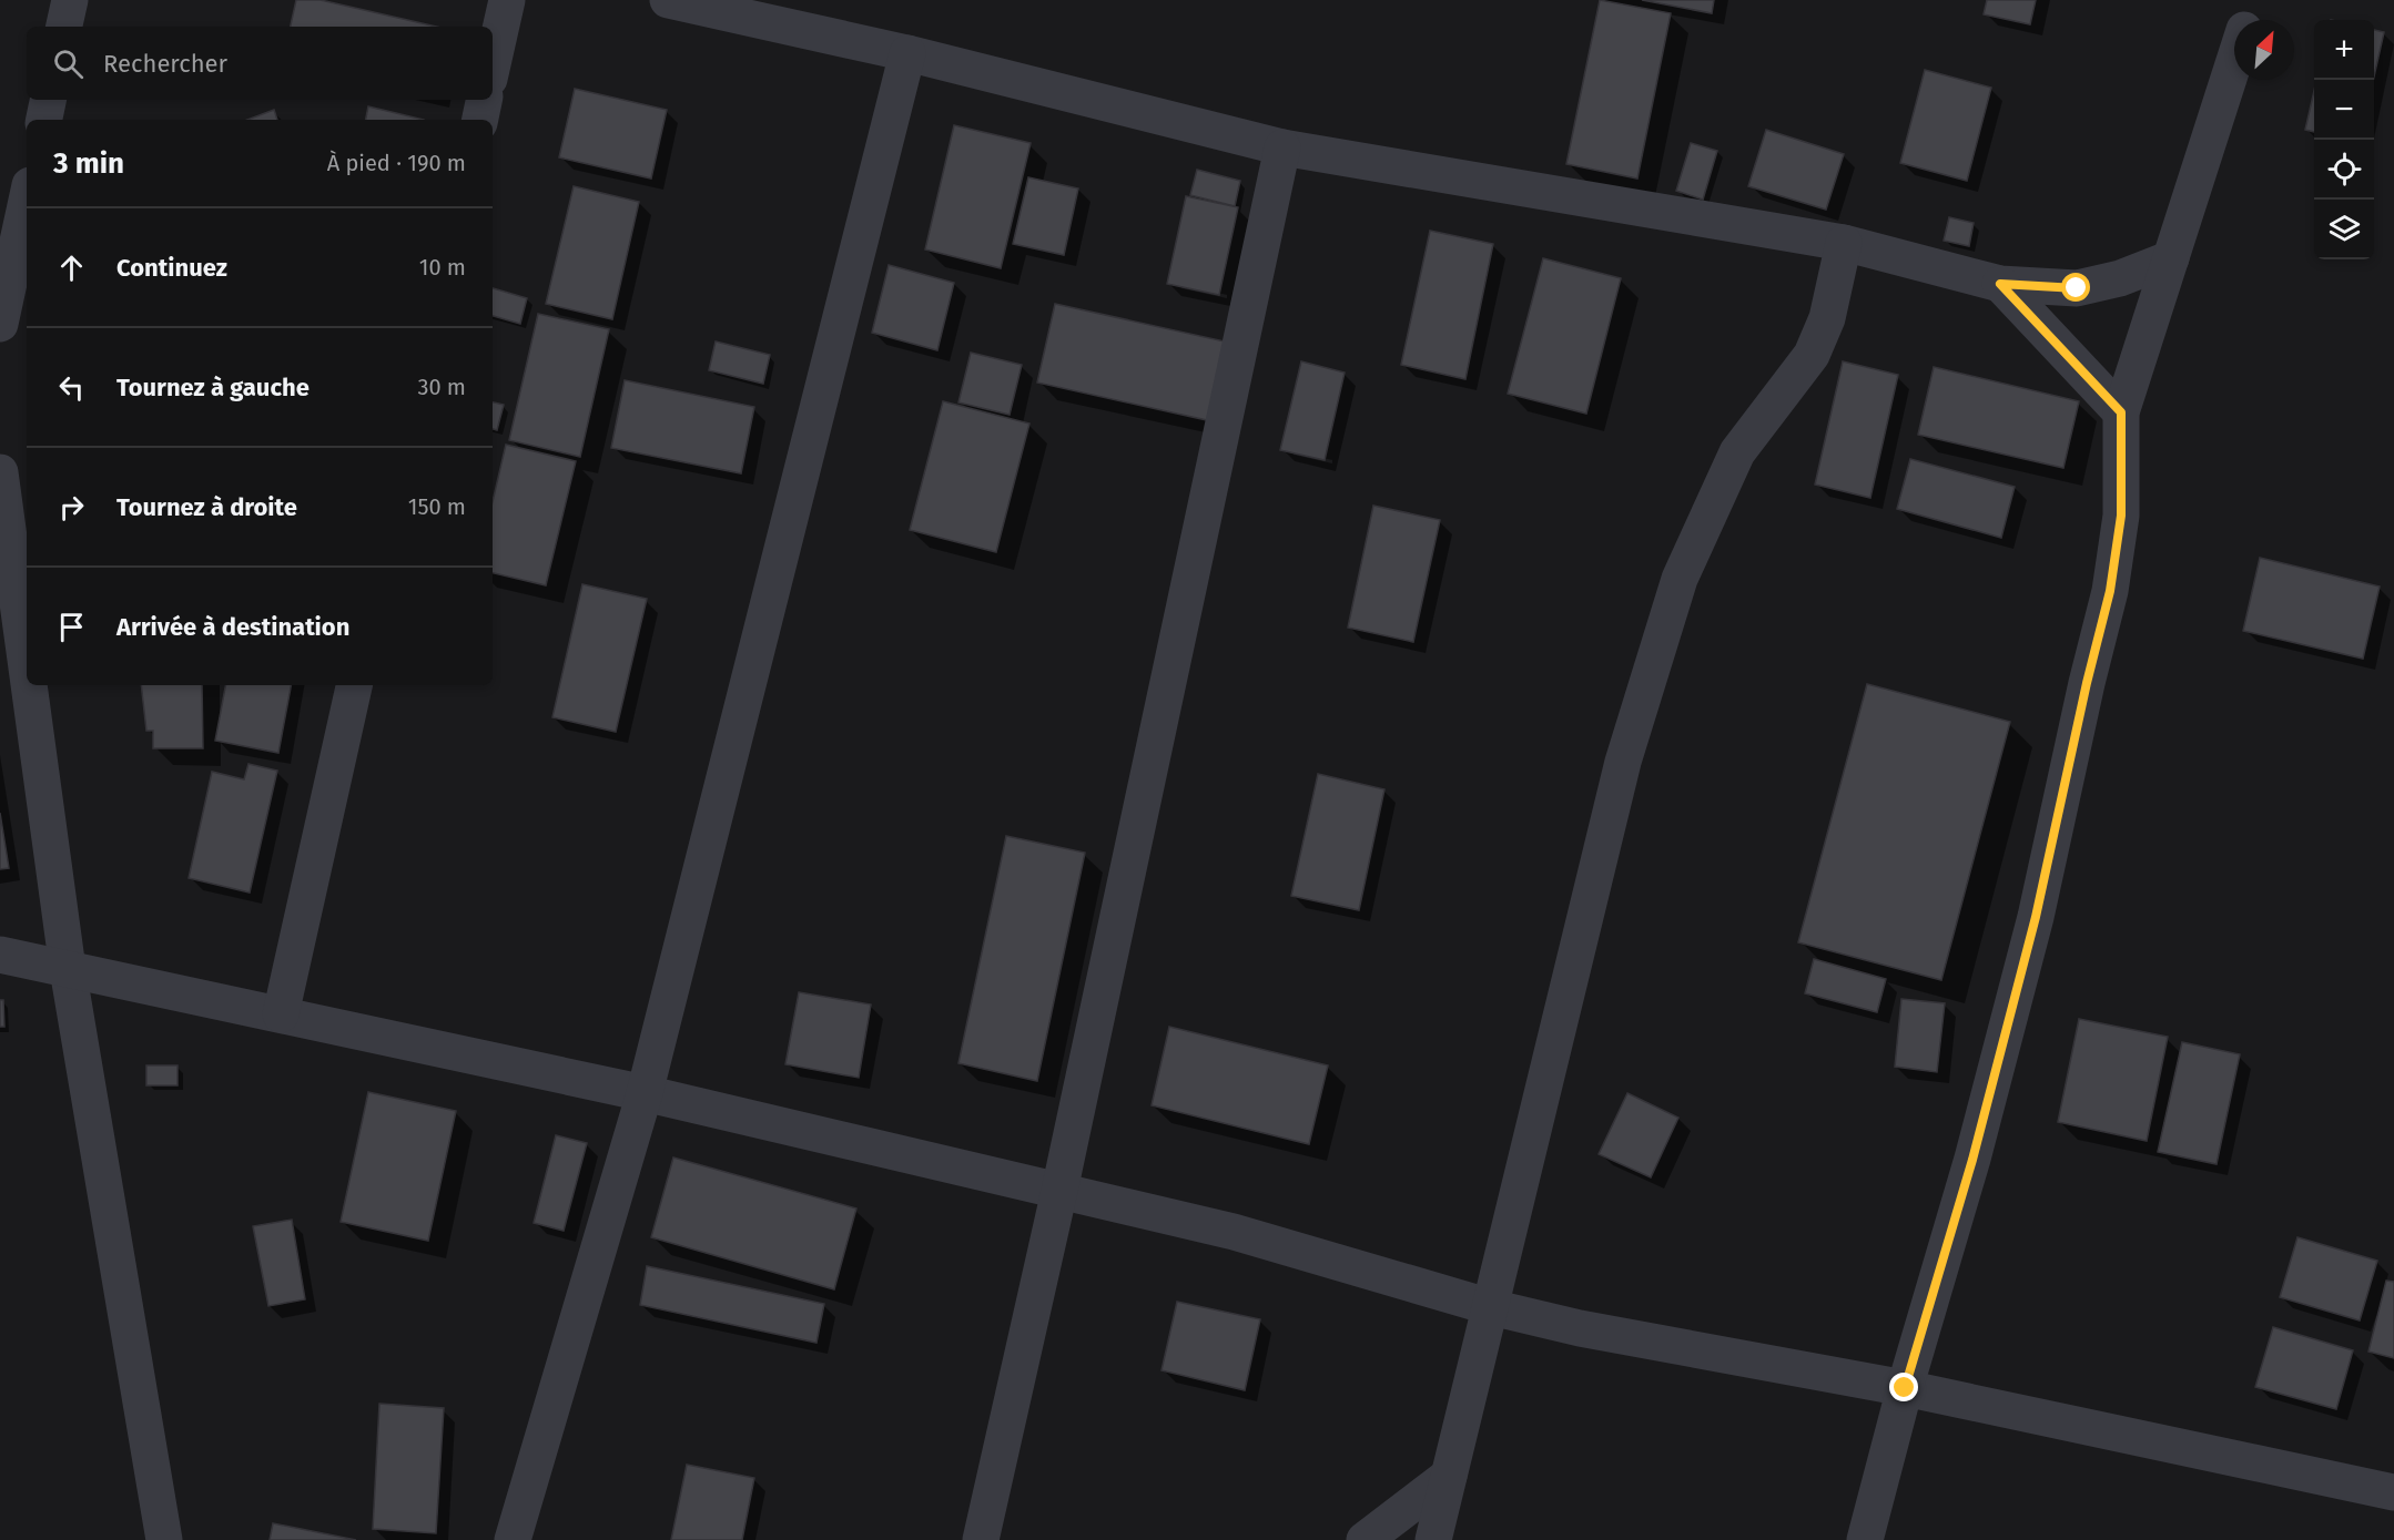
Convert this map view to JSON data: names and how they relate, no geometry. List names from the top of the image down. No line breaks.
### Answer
{"north":"top right","page":{"map_buttons":["+","−"],"search":"Rechercher","heading":["3 min","À pied · 190 m"],"list":[["Continuez","10 m"],["Tournez à gauche","30 m"],["Tournez à droite","150 m"],"Arrivée à destination"]}}
